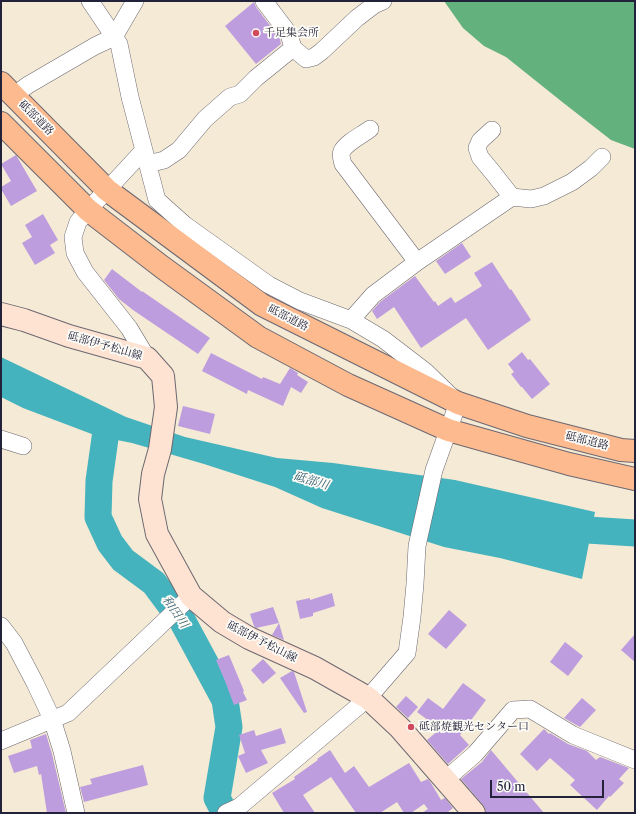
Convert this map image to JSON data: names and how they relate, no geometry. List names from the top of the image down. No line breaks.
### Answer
{"streets":{"highway":["砥部道路"],"main road":["砥部伊予松山線"]},"water":["砥部川","和田川"],"places":["千足集会所","砥部焼観光センター口"],"scale_bar":"50 m"}
